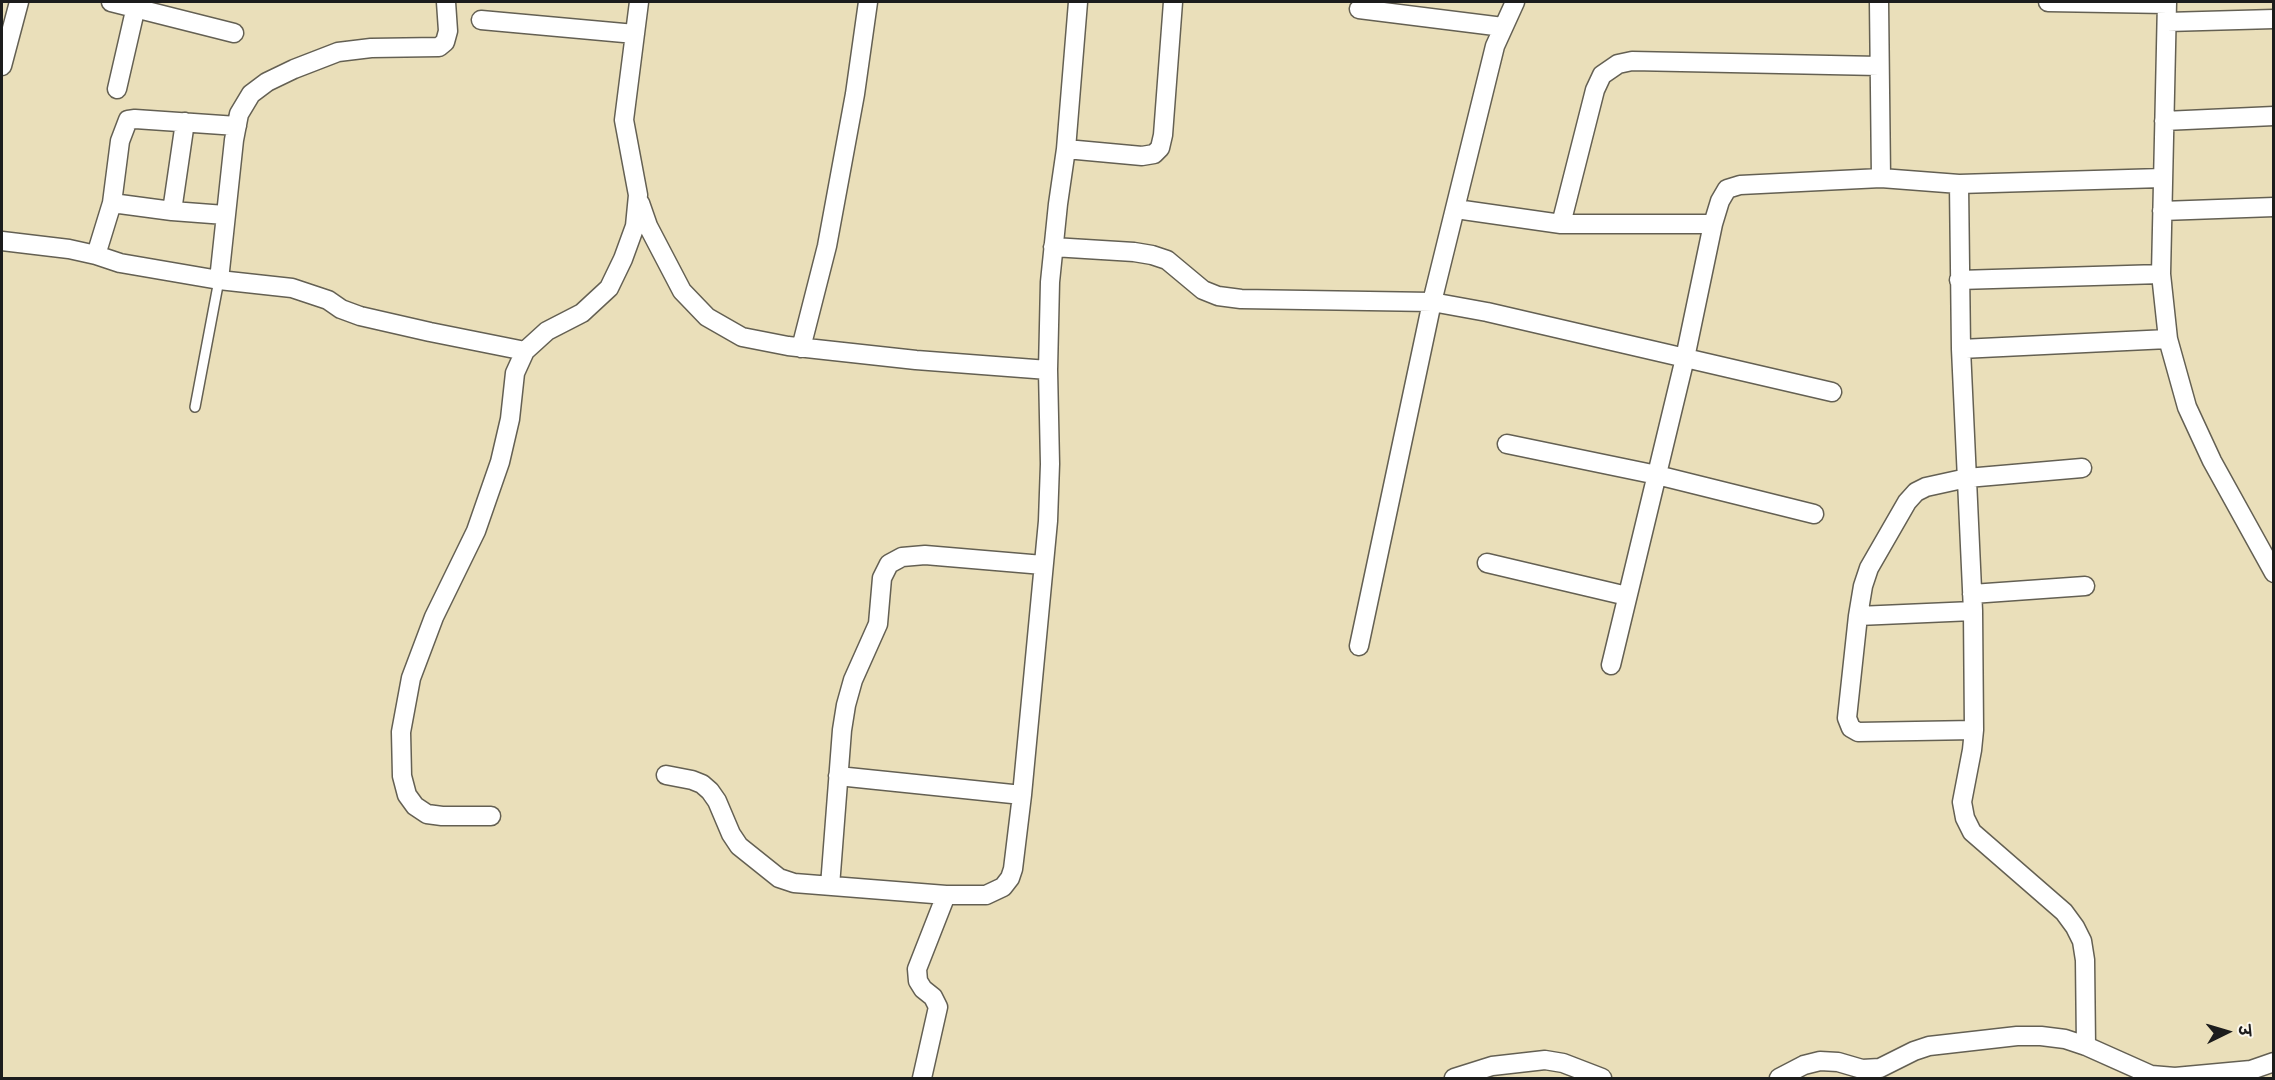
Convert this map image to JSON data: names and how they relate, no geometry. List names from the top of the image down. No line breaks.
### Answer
{"north":"right"}
